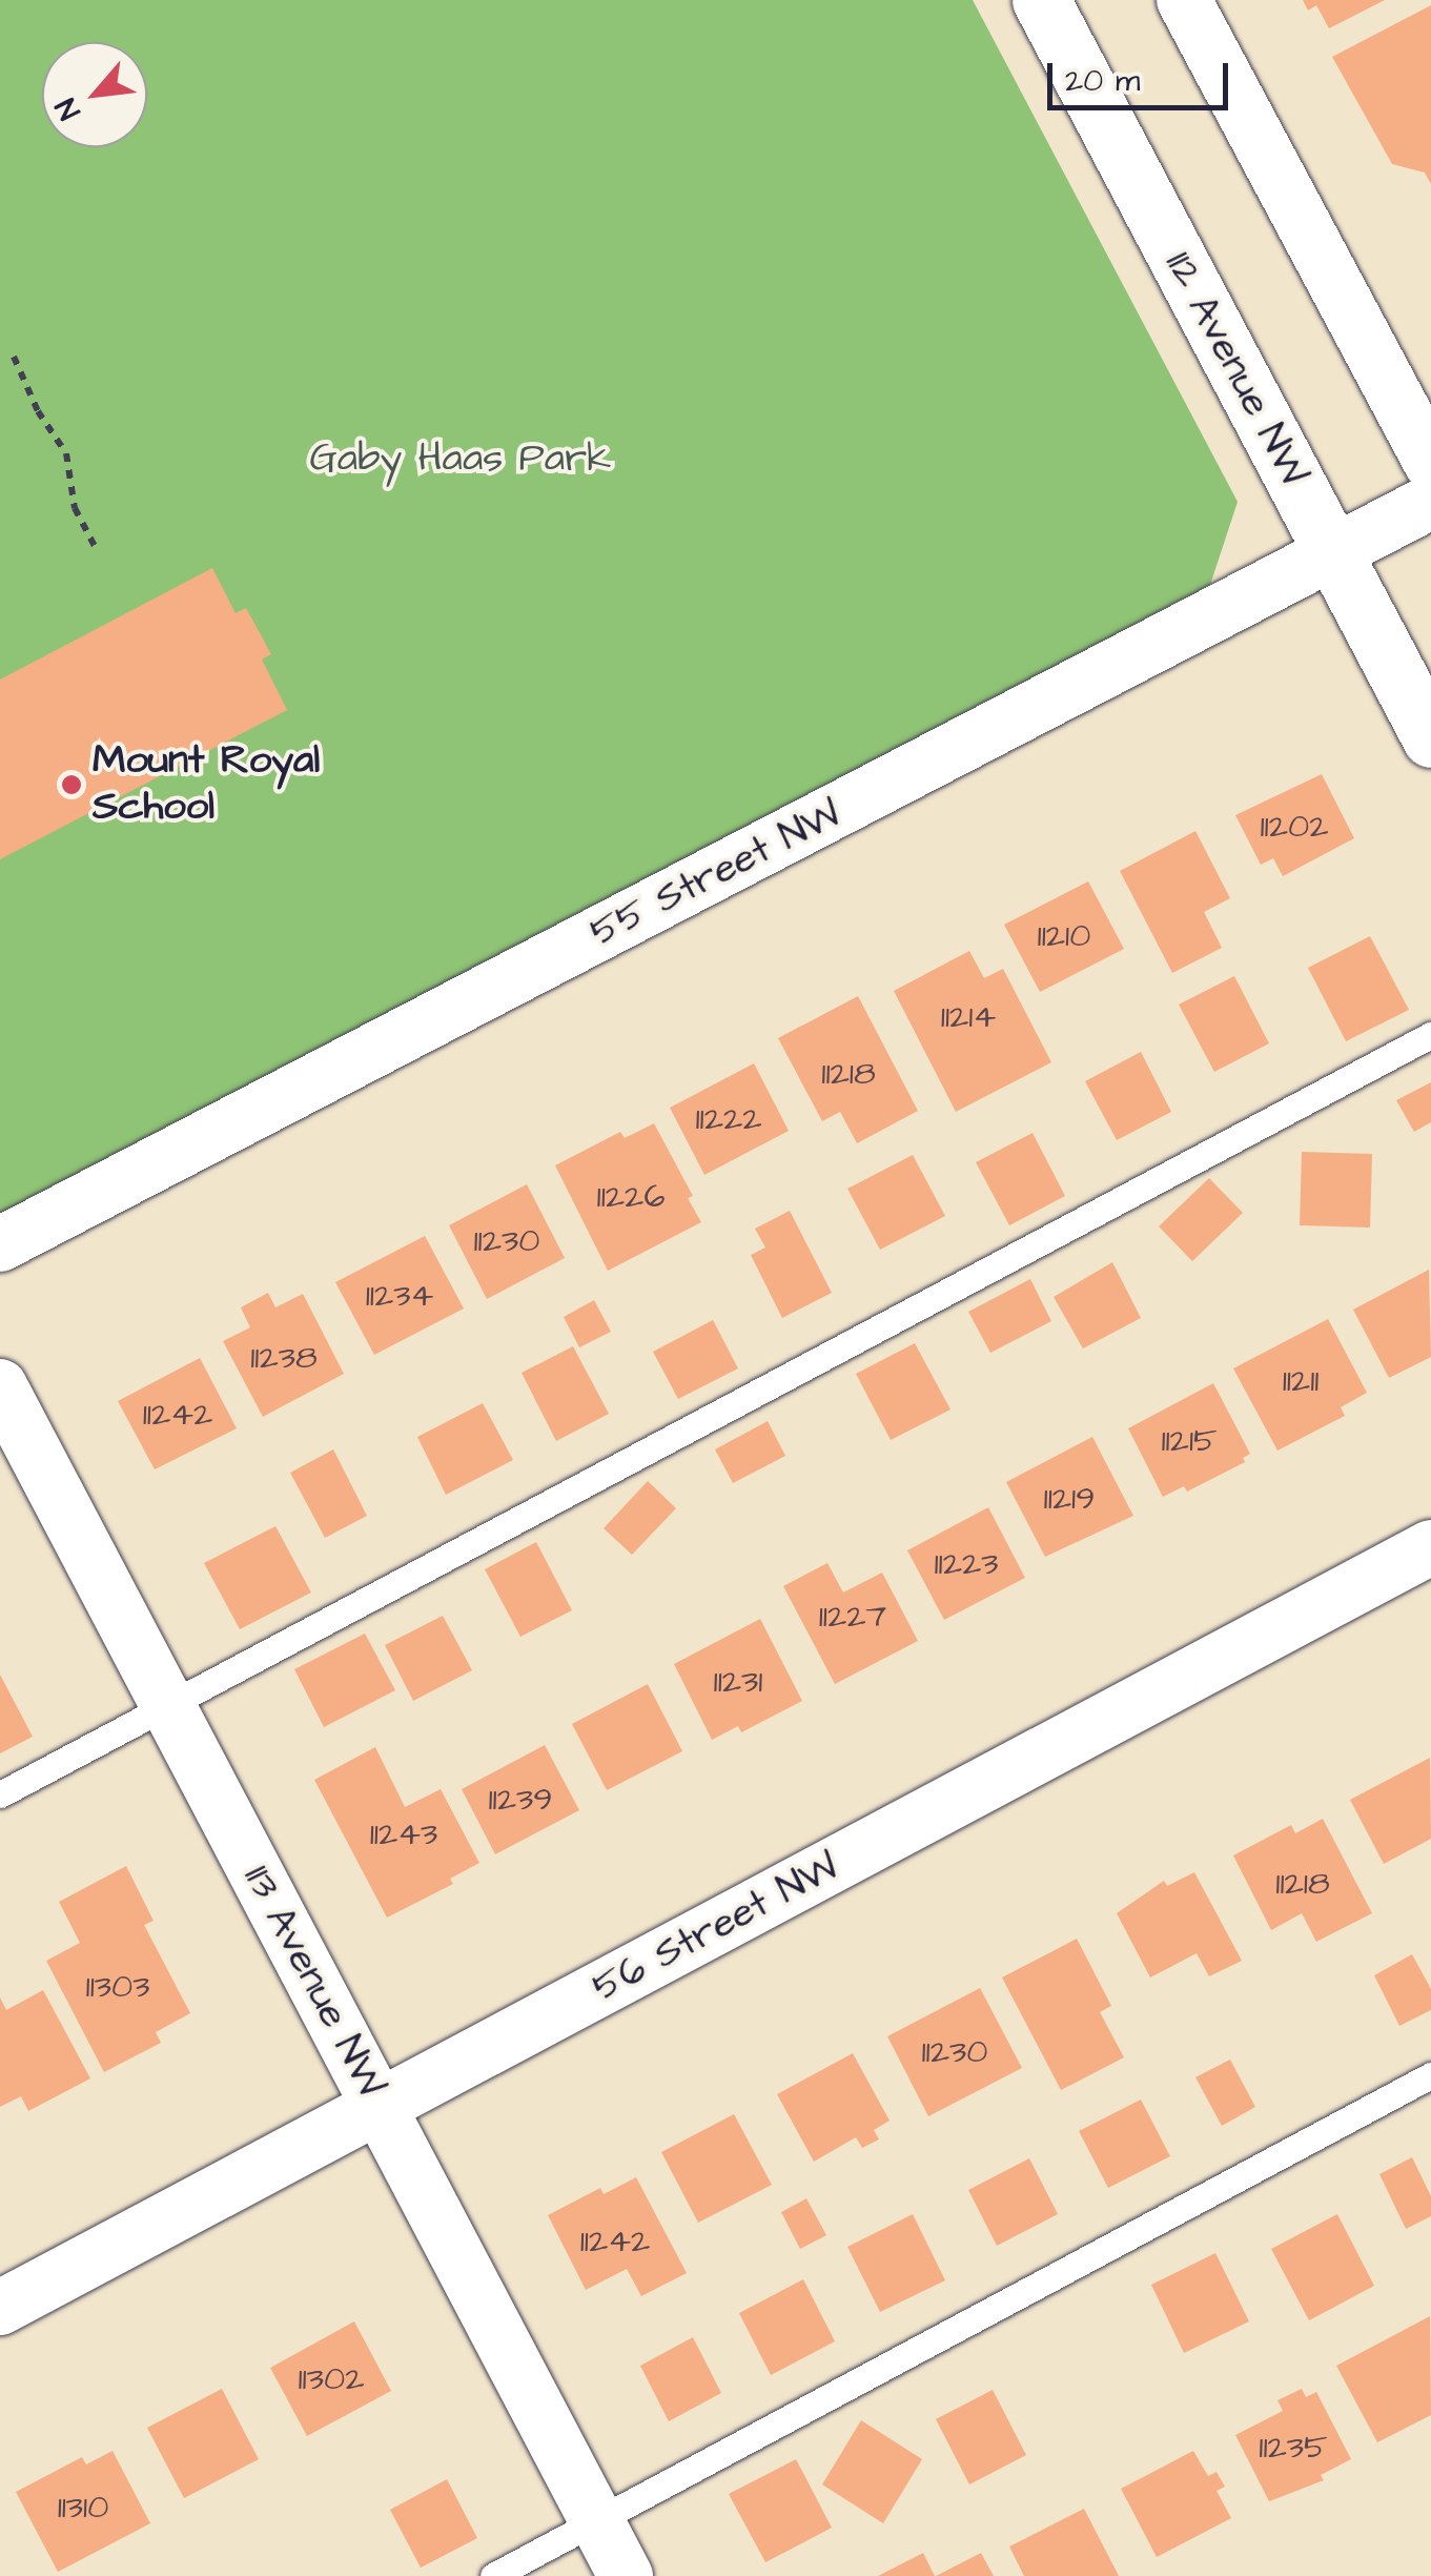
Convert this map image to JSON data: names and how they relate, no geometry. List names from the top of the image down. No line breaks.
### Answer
{"streets":{"main road":["112 Avenue NW"],"street":["55 Street NW","56 Street NW","113 Avenue NW"]},"crossings":[["112 Avenue NW","55 Street NW"],["56 Street NW","113 Avenue NW"]],"parks":["Gaby Haas Park"],"places":["Mount Royal School"],"house_numbers":["11202","11210","11214","11218","11222","11226","11230","11234","11238","11211","11242","11215","11219","11223","11227","11231","11239","11243","11218","11303","11230","11242","11302","11235","11310"],"scale_bar":"20 m","north":"bottom left"}
